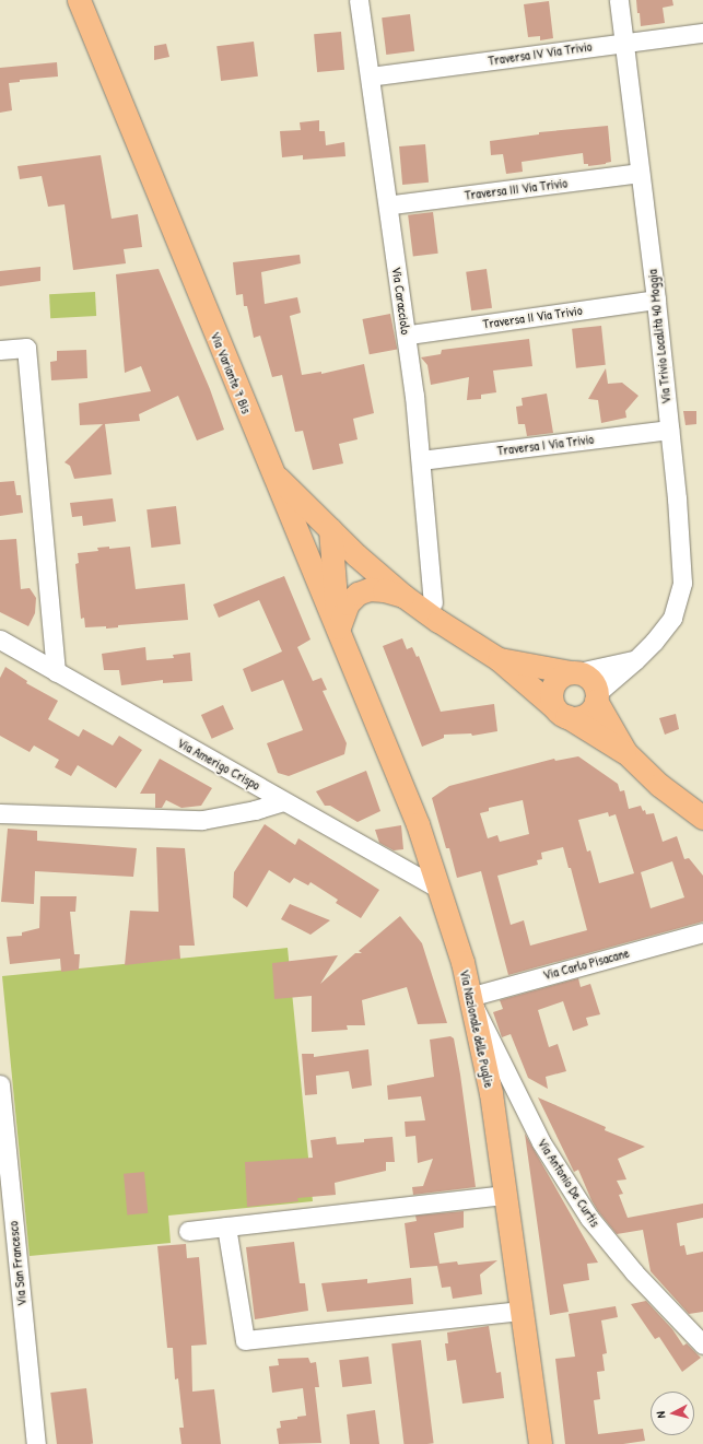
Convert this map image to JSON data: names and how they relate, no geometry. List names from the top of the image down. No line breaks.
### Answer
{"streets":{"main road":["Via Variante 7 Bis","Via Nazionale delle Puglie"],"street":["Traversa IV Via Trivio","Traversa III Via Trivio","Via Caracciolo","Traversa II Via Trivio","Via Trivio Località 40 Moggia","Traversa I Via Trivio","Via Amerigo Crispo","Via Carlo Pisacane","Via Antonio De Curtis","Via San Francesco"]},"crossings":[["Traversa IV Via Trivio","Via Trivio Località 40 Moggia"],["Traversa III Via Trivio","Via Trivio Località 40 Moggia"],["Via Caracciolo","Traversa I Via Trivio"],["Traversa II Via Trivio","Via Trivio Località 40 Moggia"],["Via Trivio Località 40 Moggia","Via Variante 7 Bis"],["Via Trivio Località 40 Moggia","Traversa I Via Trivio"],["Via Variante 7 Bis","Via Nazionale delle Puglie"],["Via Amerigo Crispo","Via Nazionale delle Puglie"],["Via Carlo Pisacane","Via Nazionale delle Puglie"],["Via Carlo Pisacane","Via Antonio De Curtis"],["Via Nazionale delle Puglie","Via Antonio De Curtis"]],"north":"left"}
